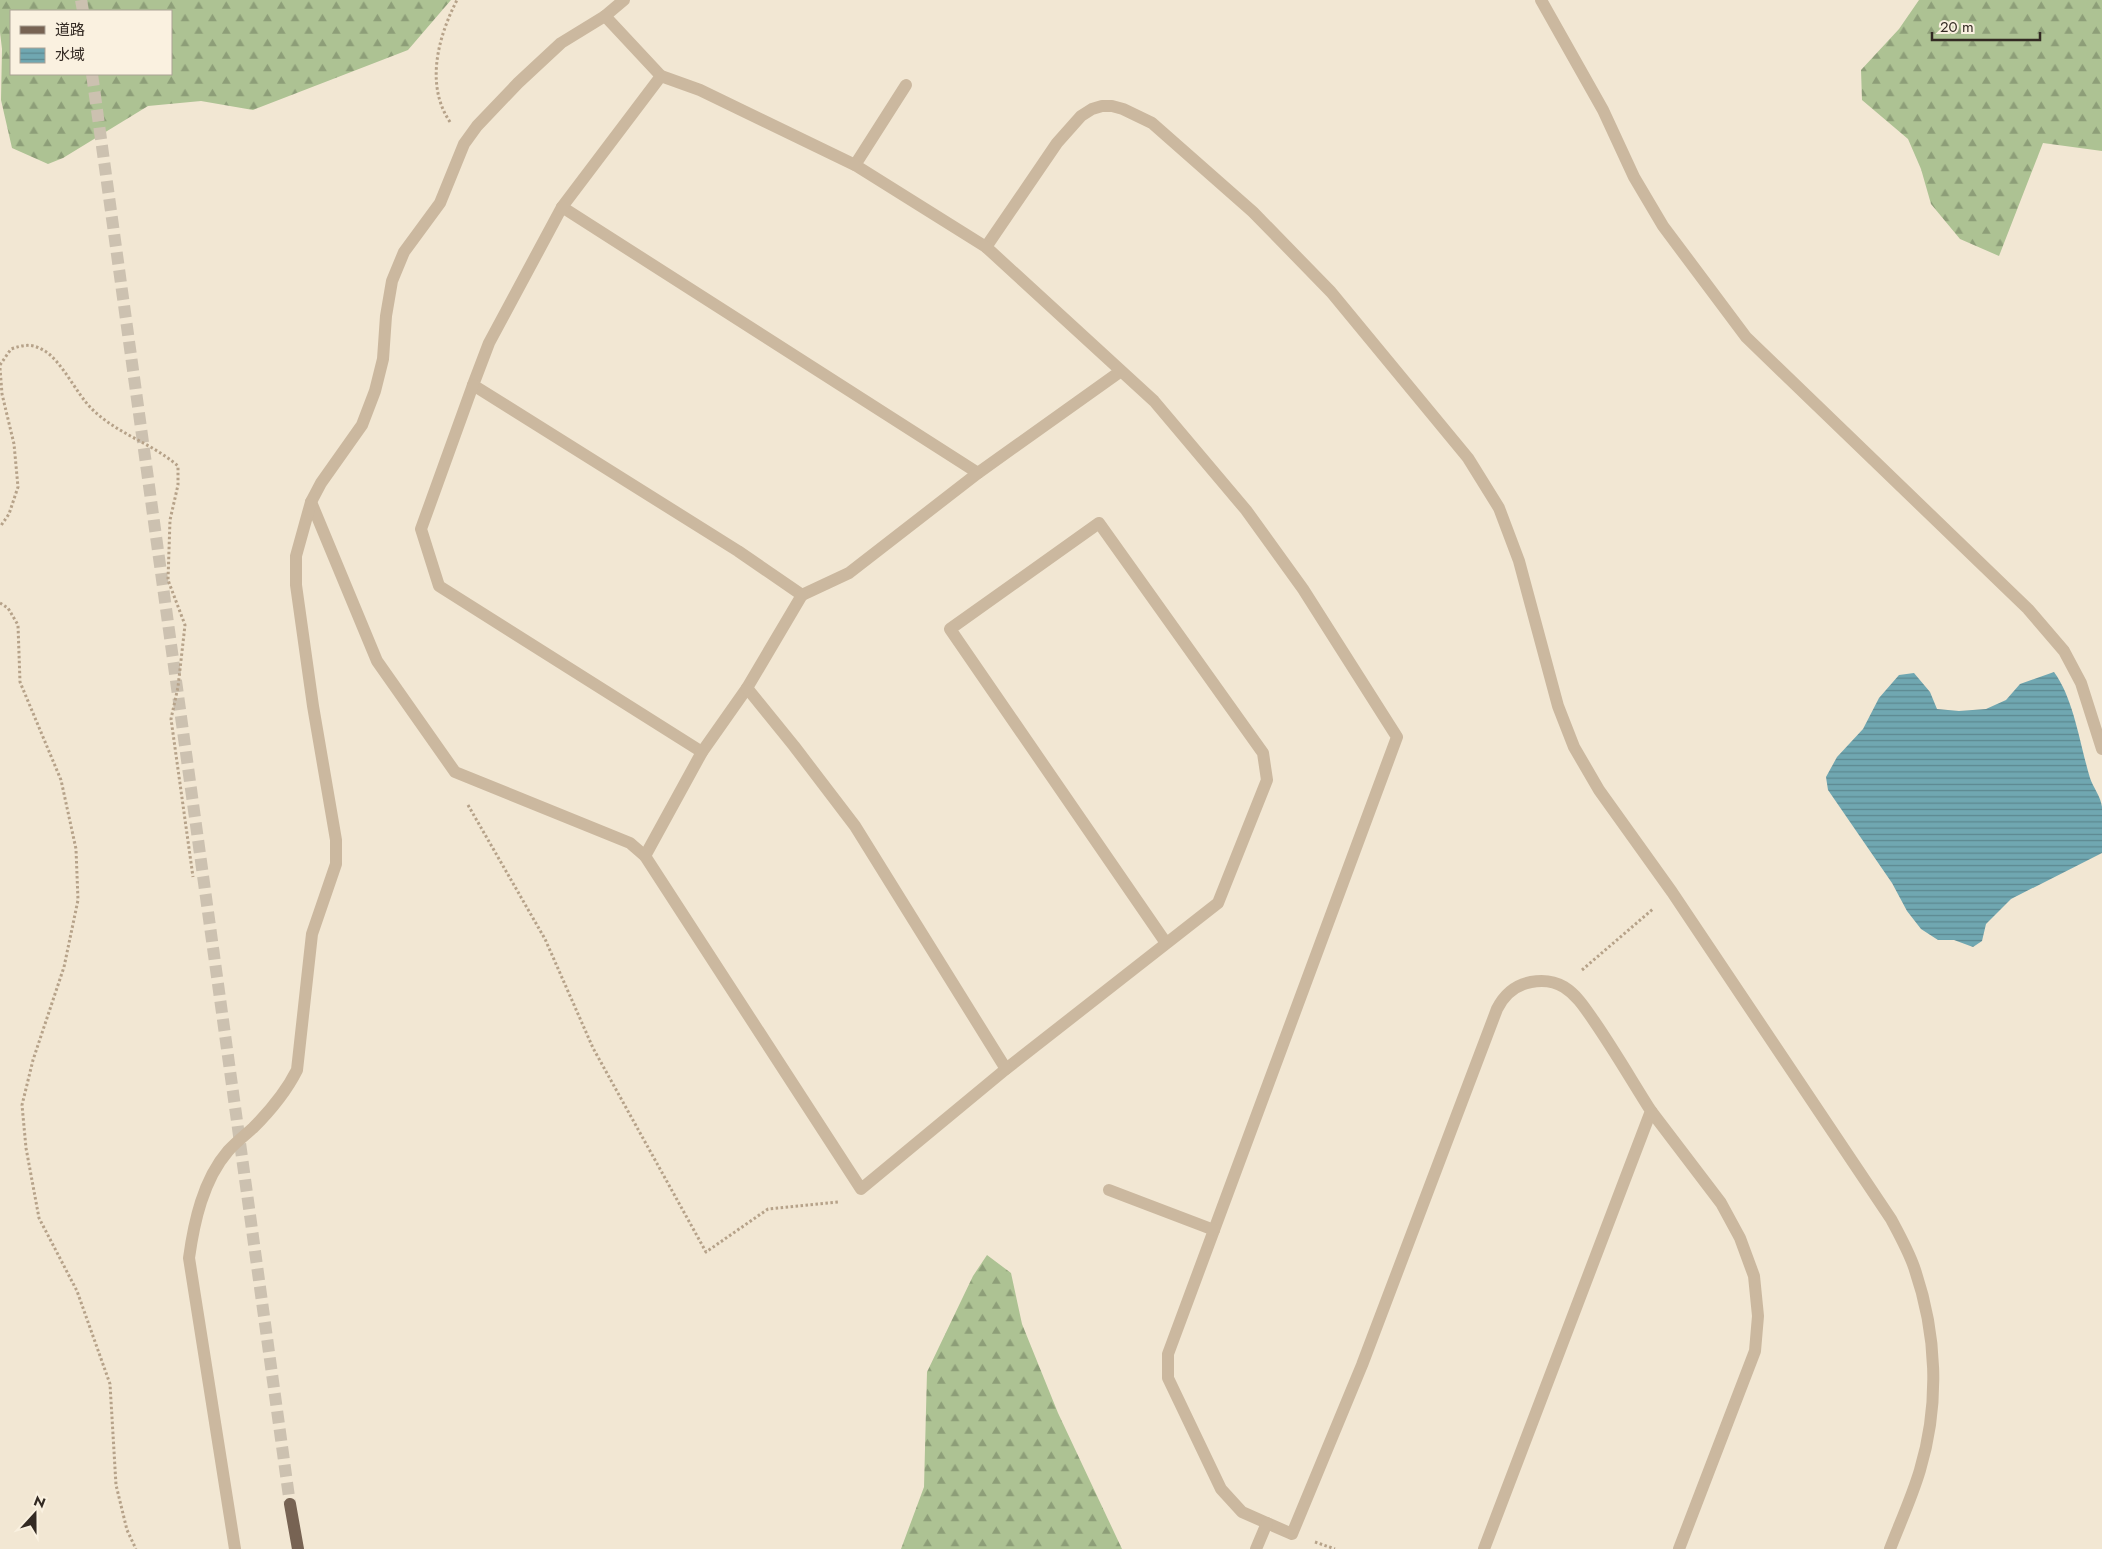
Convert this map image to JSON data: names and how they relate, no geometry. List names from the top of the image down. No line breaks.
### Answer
{"legend":["道路","水域"],"scale_bar":"20 m","north":"top"}
